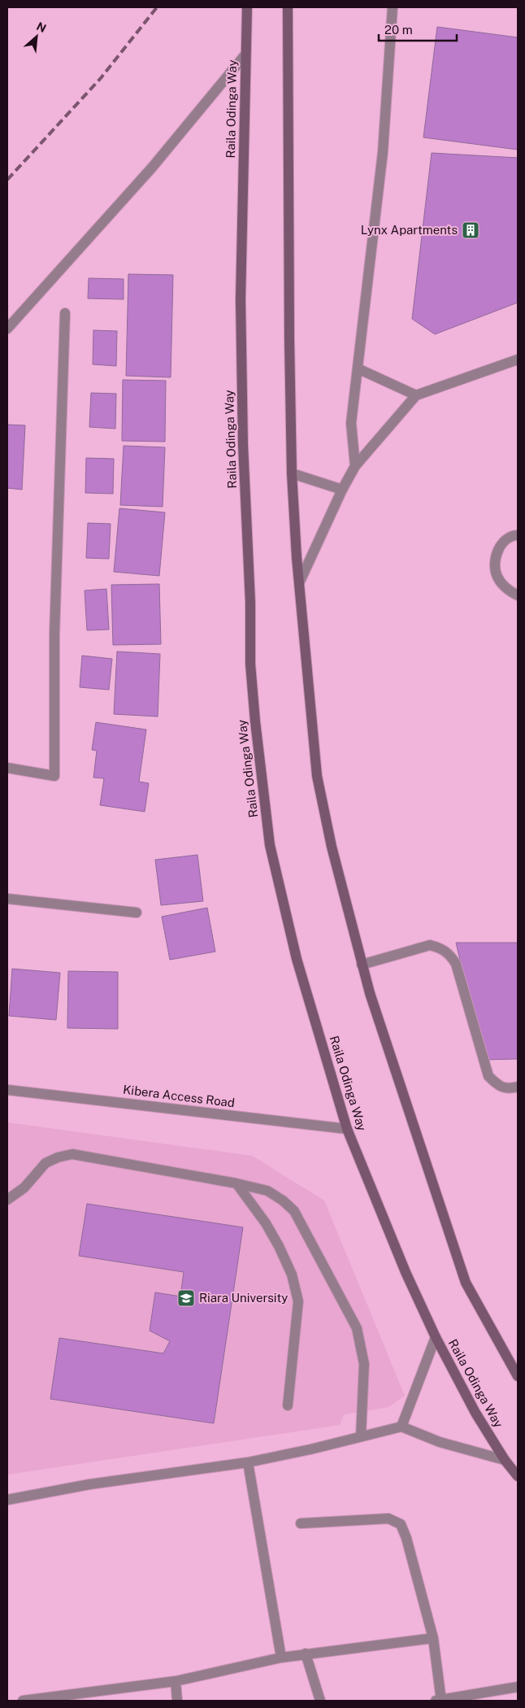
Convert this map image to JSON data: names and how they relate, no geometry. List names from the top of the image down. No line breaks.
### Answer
{"streets":{"main road":["Raila Odinga Way"],"street":["Kibera Access Road"]},"crossings":[["Raila Odinga Way","Kibera Access Road"]],"places":{"building":["Lynx Apartments"],"school or university":["Riara University"]},"scale_bar":"20 m","north":"top right"}
